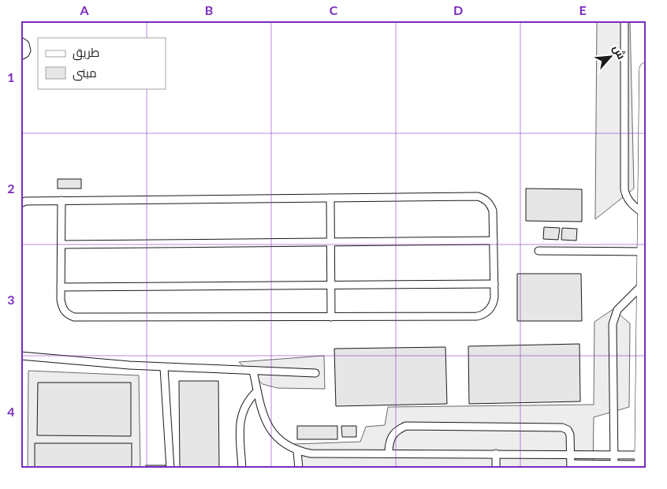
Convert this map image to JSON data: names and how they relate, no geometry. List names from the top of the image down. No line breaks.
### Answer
{"legend":["طريق","مبنى"],"north":"top right","grid":{"columns":["A","B","C","D","E"],"rows":["1","2","3","4"]}}
